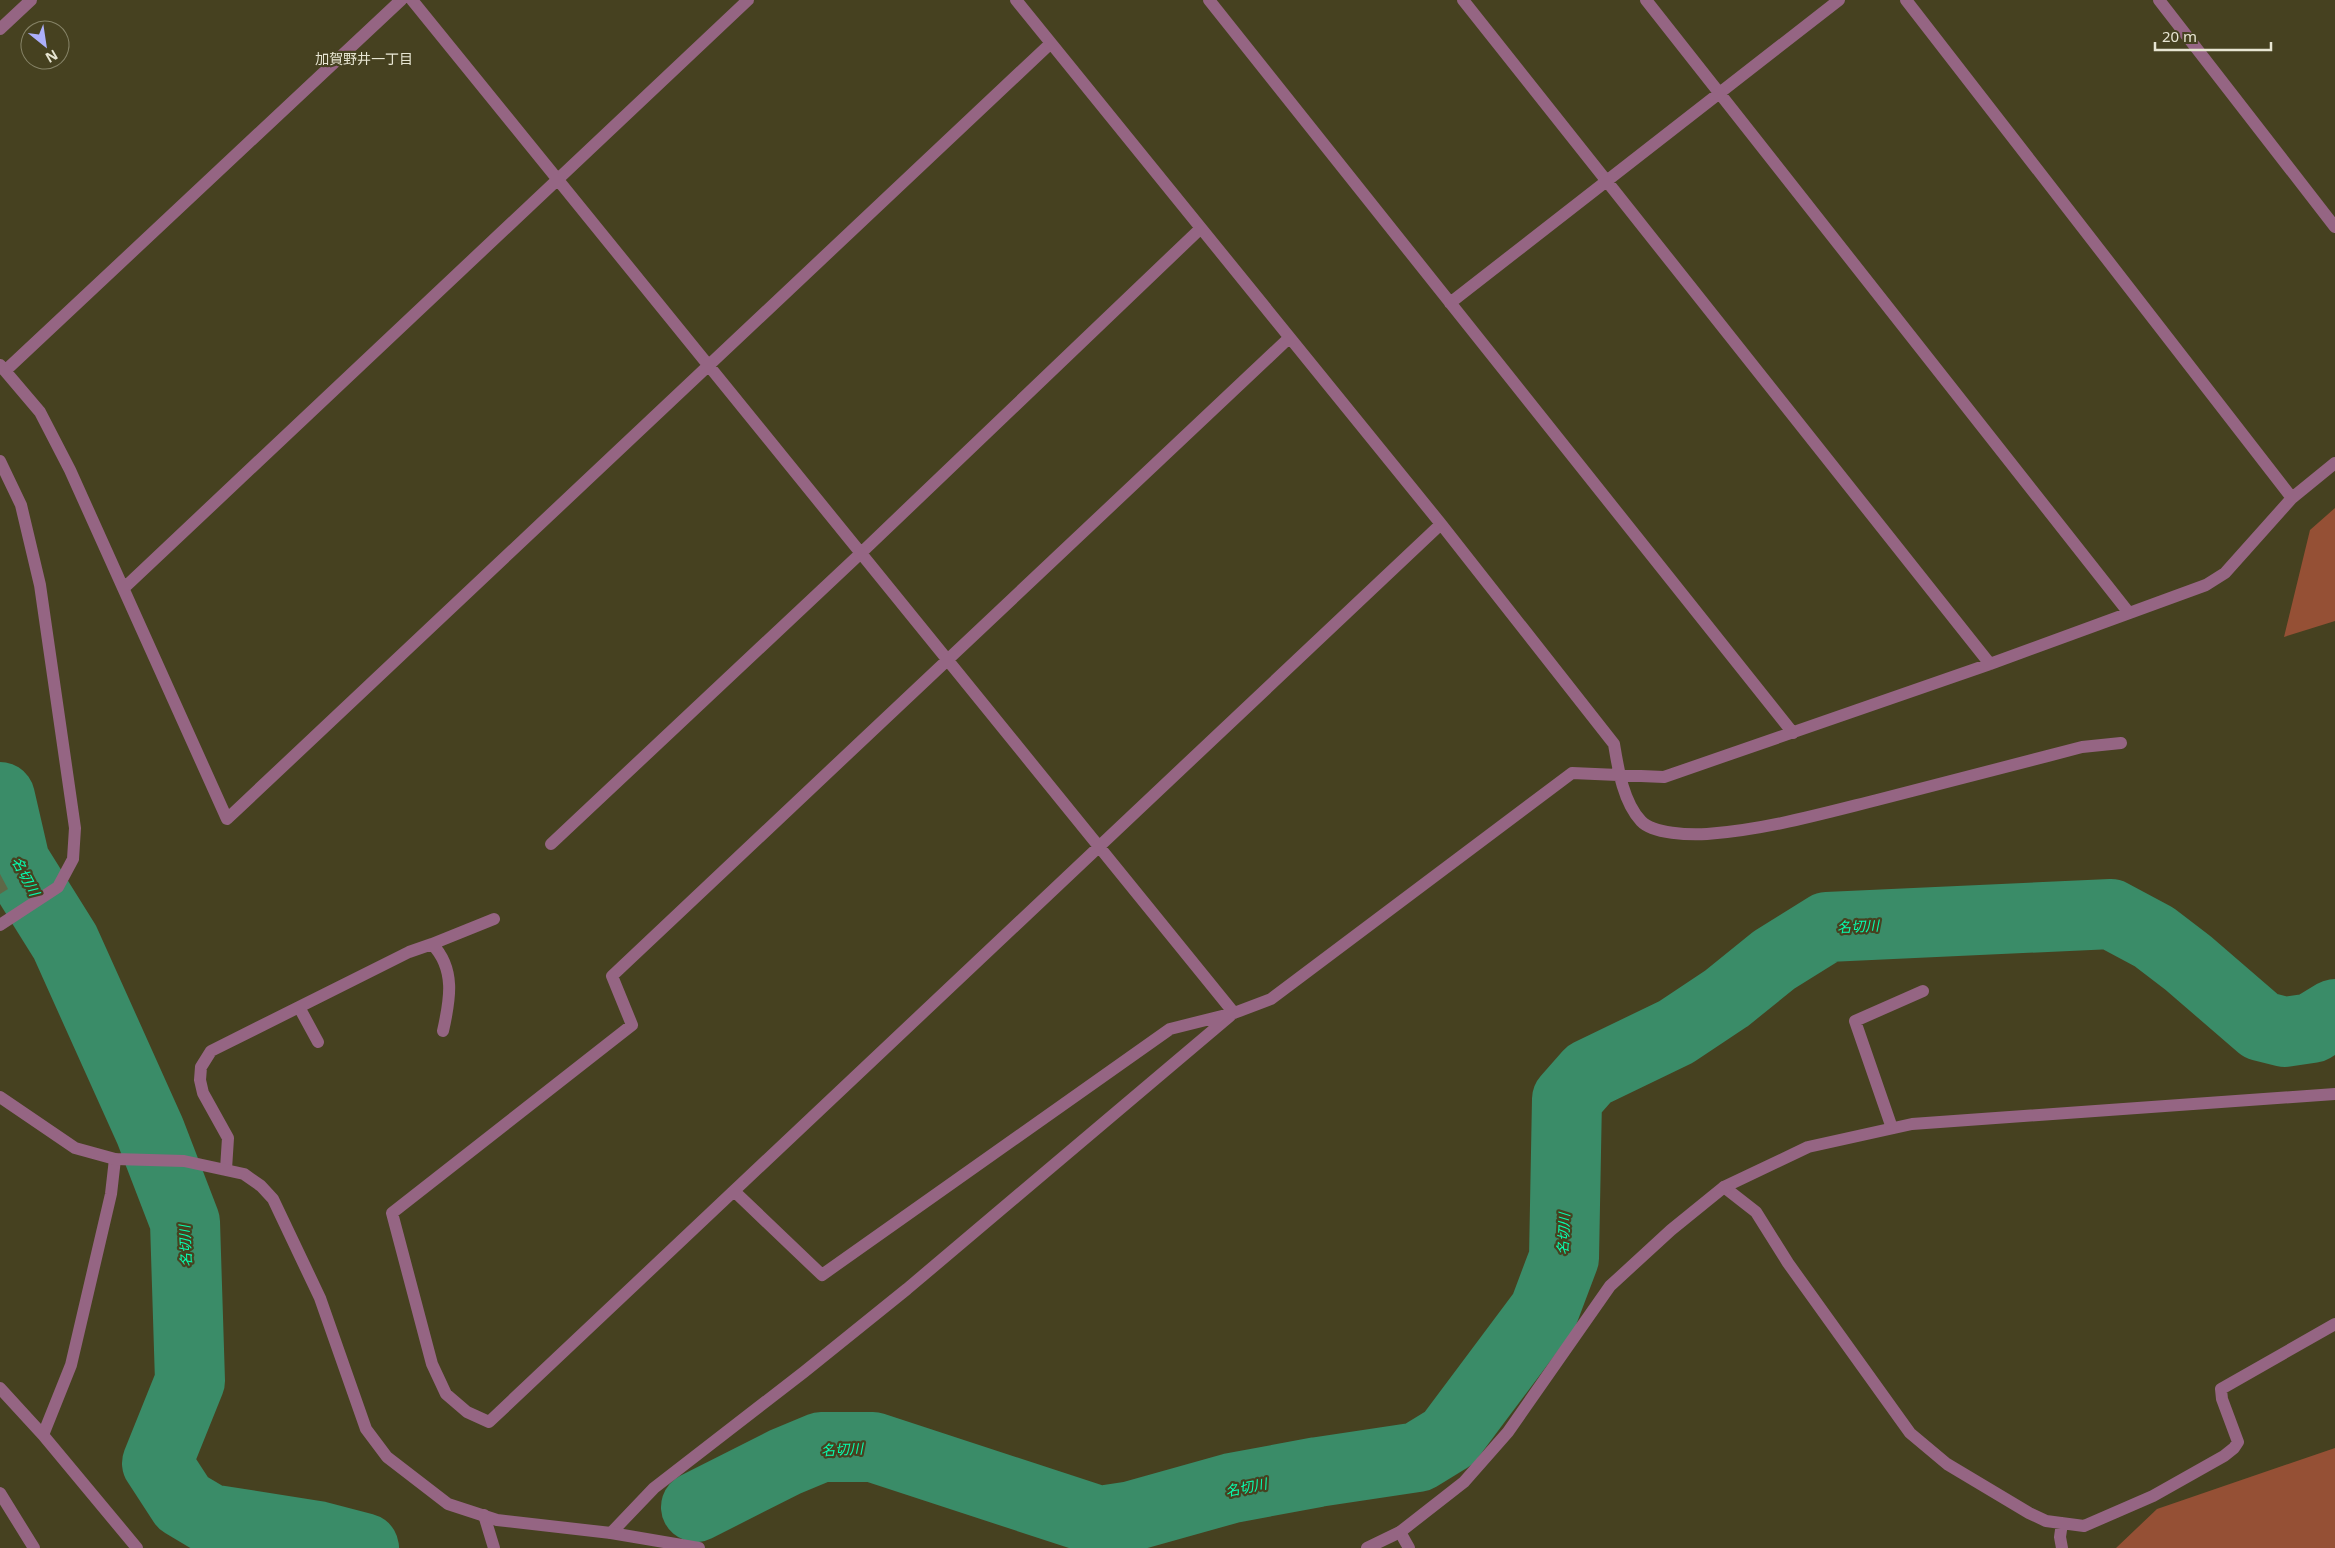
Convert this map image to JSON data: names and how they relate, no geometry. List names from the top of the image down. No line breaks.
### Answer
{"districts":["加賀野井一丁目"],"water":["名切川"],"scale_bar":"20 m","north":"bottom right"}
